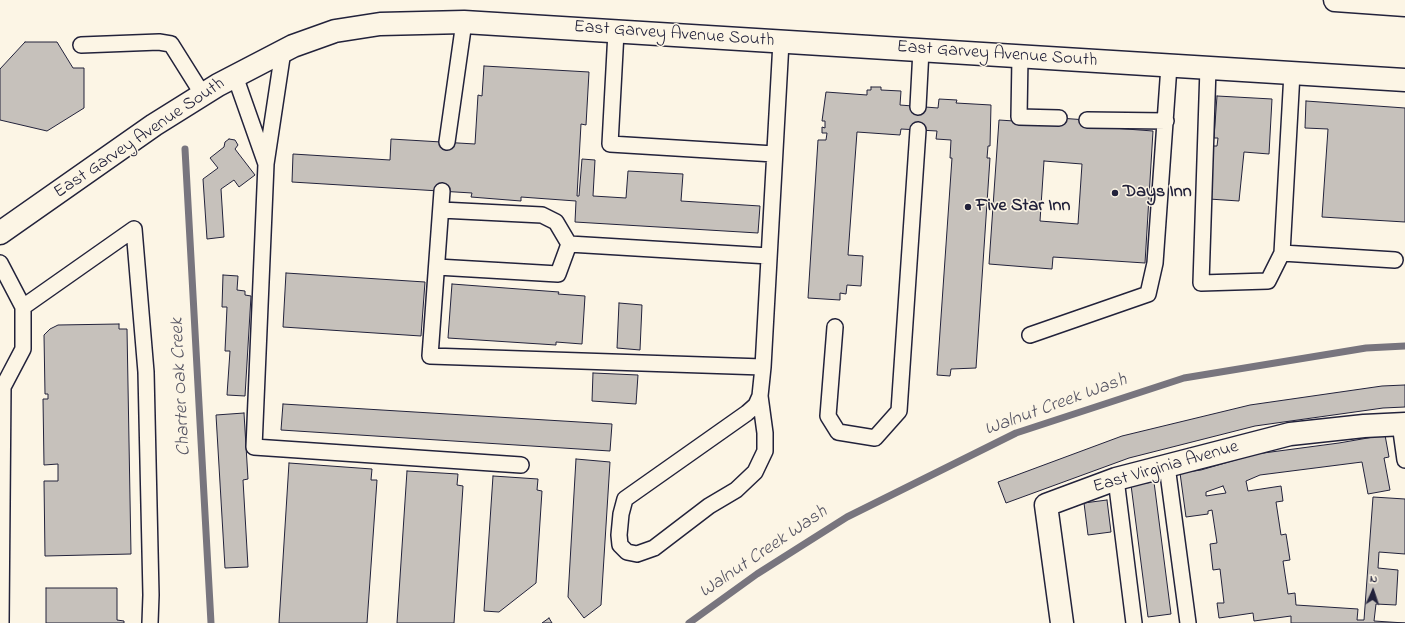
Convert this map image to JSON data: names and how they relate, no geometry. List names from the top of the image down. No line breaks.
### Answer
{"streets":{"main road":["East Garvey Avenue South","East Virginia Avenue"]},"water":["Charter Oak Creek","Walnut Creek Wash"],"places":["Days Inn","Five Star Inn"],"north":"top"}
